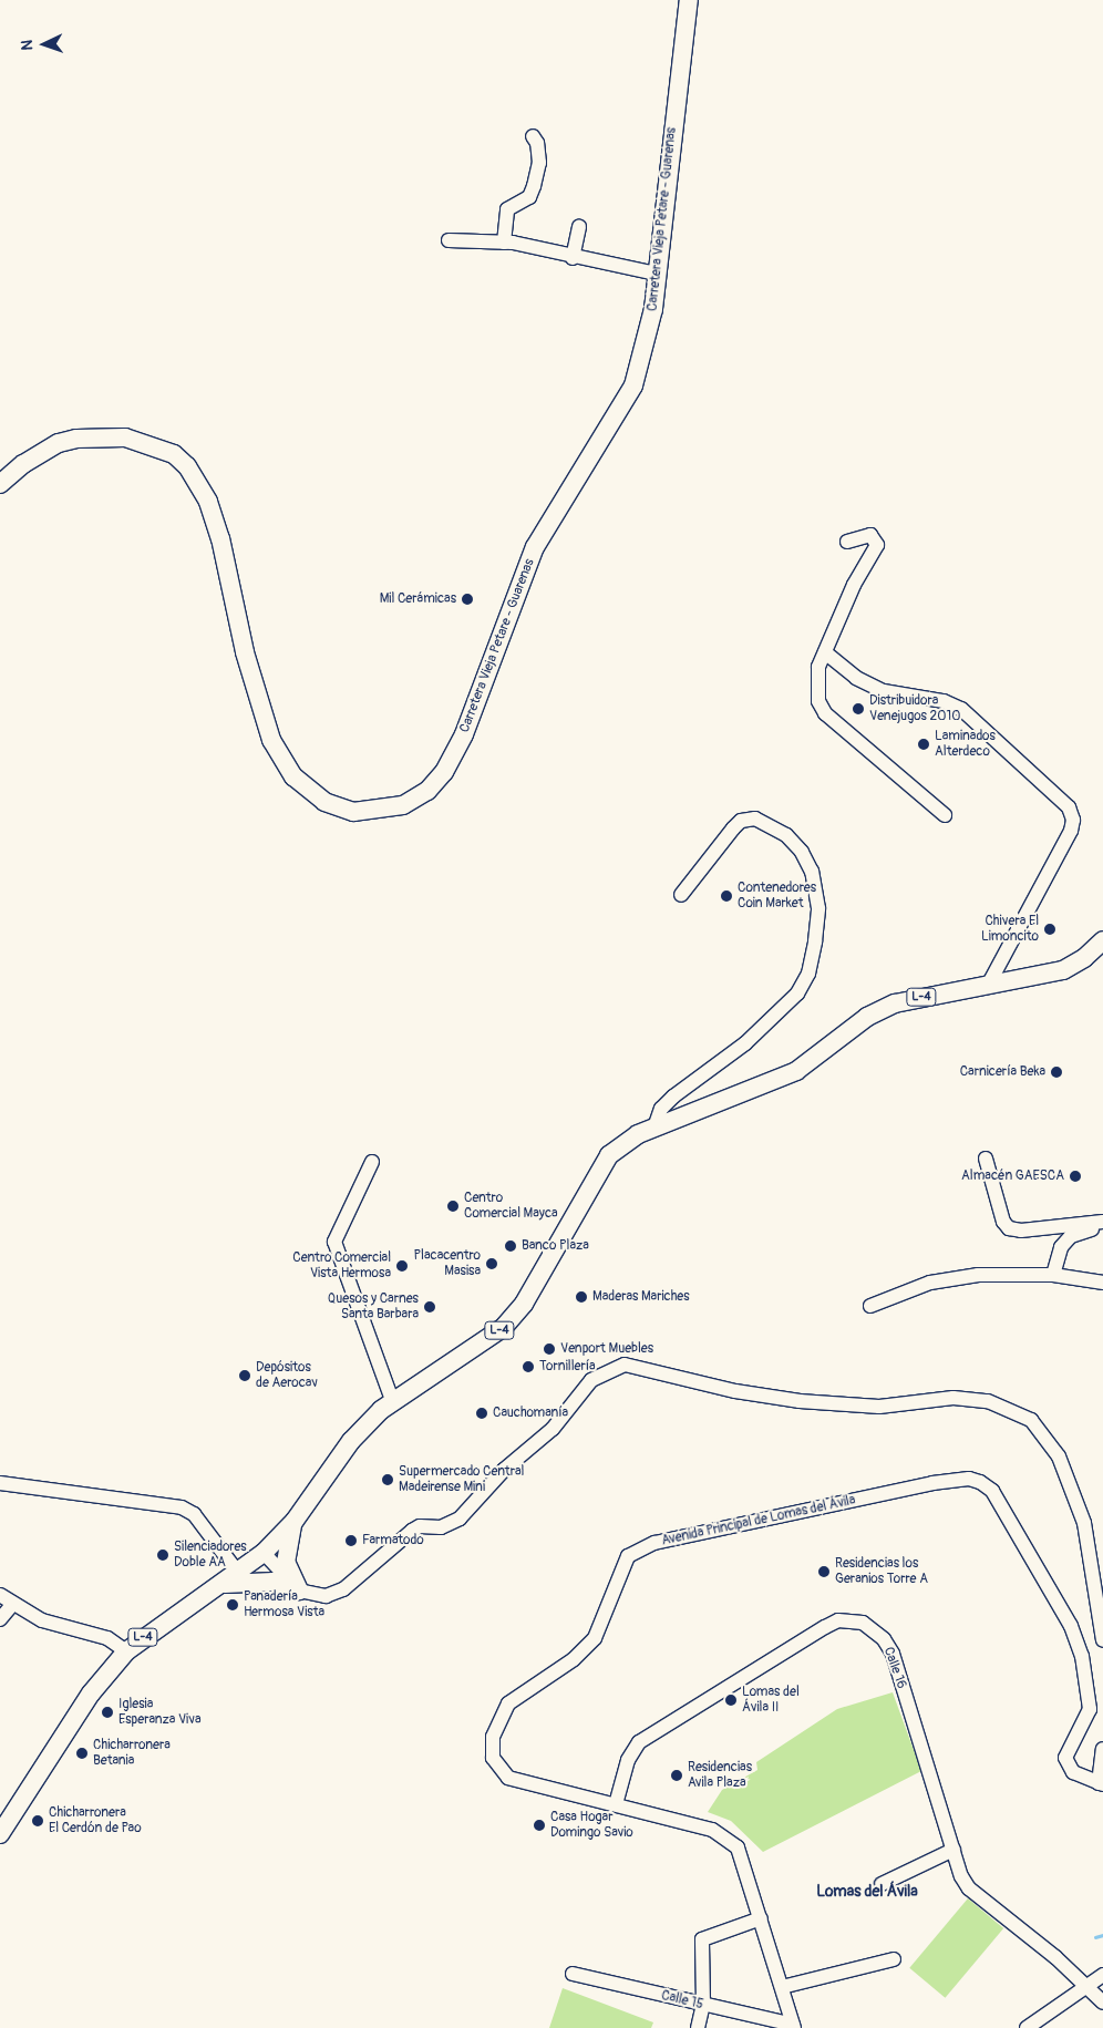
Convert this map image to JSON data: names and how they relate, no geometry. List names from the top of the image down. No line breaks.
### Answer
{"streets":{"main road":["Carretera Vieja Petare - Guarenas","L-4"],"street":["Avenida Principal de Lomas del Ávila","Calle 16","Calle 15"]},"crossings":[["Avenida Principal de Lomas del Ávila","Calle 16"],["Avenida Principal de Lomas del Ávila","Calle 15"]],"districts":["Lomas del Ávila"],"places":["Mil Cerámicas","Distribuidora Venejugos 2010","Laminados Alterdeco","Contenedores Coin Market","Chivera El Limoncito","Carnicería Beka","Almacén GAESCA","Centro Comercial Mayca","Banco Plaza","Placacentro Masisa","Centro Comercial Vista Hermosa","Maderas Mariches","Quesos y Carnes Santa Barbara","Venport Muebles","Tornillería","Depósitos de Aerocav","Cauchomanía","Supermercado Central Madeirense Mini","Farmatodo","Silenciadores Doble AA","Residencias los Geranios Torre A","Panadería Hermosa Vista","Lomas del Ávila II","Iglesia Esperanza Viva","Chicharronera Betania","Residencias Avila Plaza","Chicharronera El Cerdón de Pao","Casa Hogar Domingo Savio"],"north":"left"}
